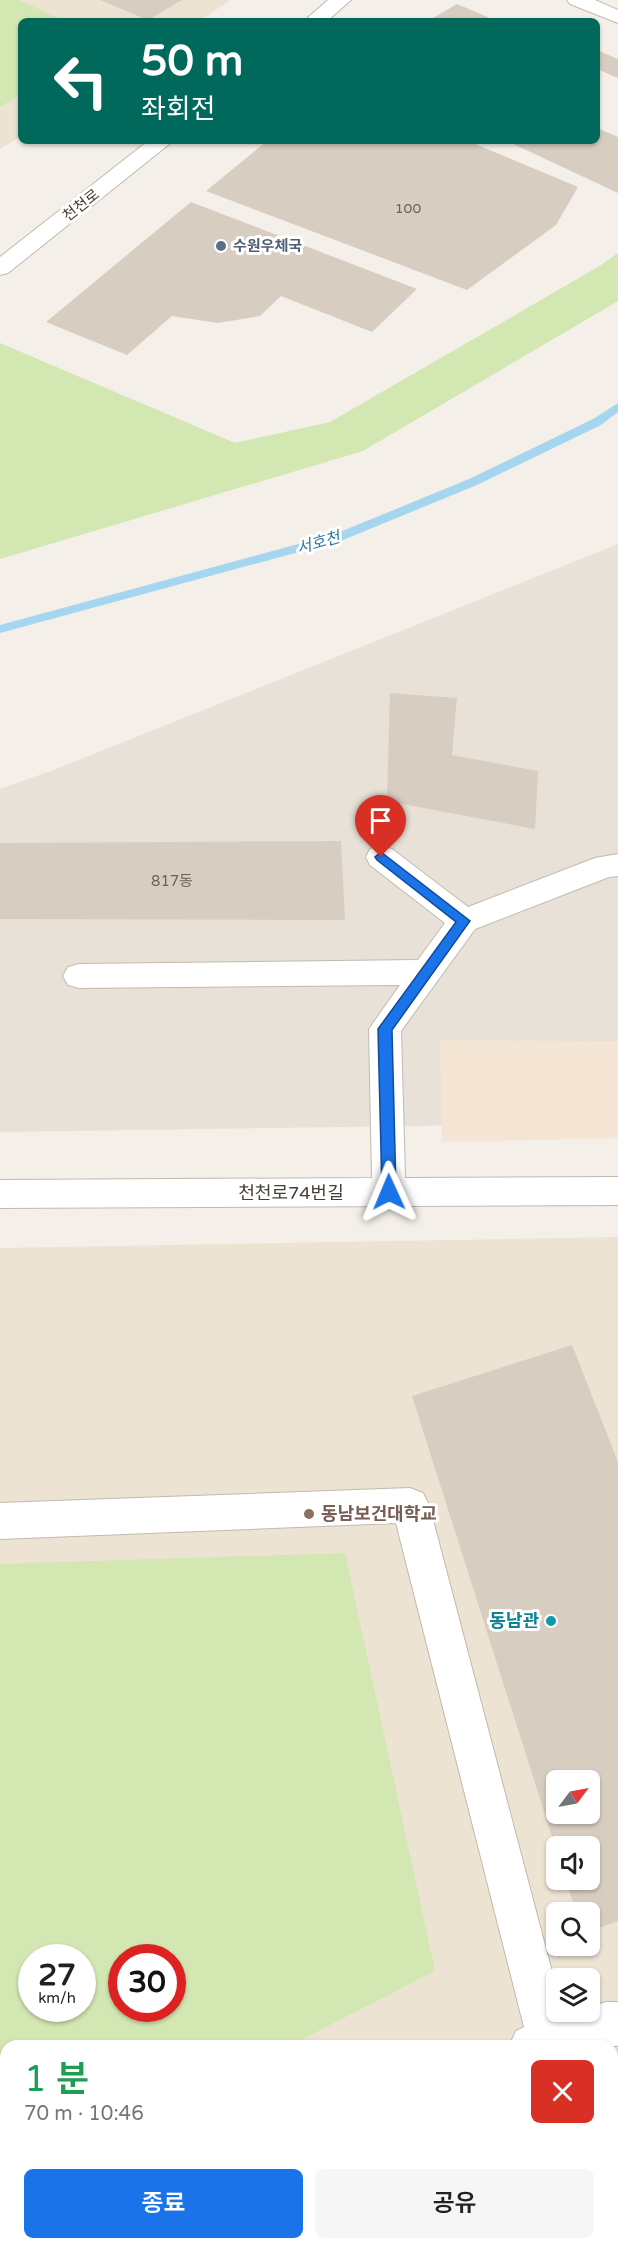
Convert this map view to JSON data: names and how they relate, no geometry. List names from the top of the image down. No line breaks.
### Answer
{"streets":{"street":["천천로","천천로74번길"]},"water":["서호천"],"places":["수원우체국","동남보건대학교","동남관"],"house_numbers":["100","817동"],"north":"top right","page":{"turn":["50 m","좌회전"],"speed":"27 km/h","limit":"30","heading":["1 분","70 m · 10:46"],"buttons":["종료","공유"]}}
